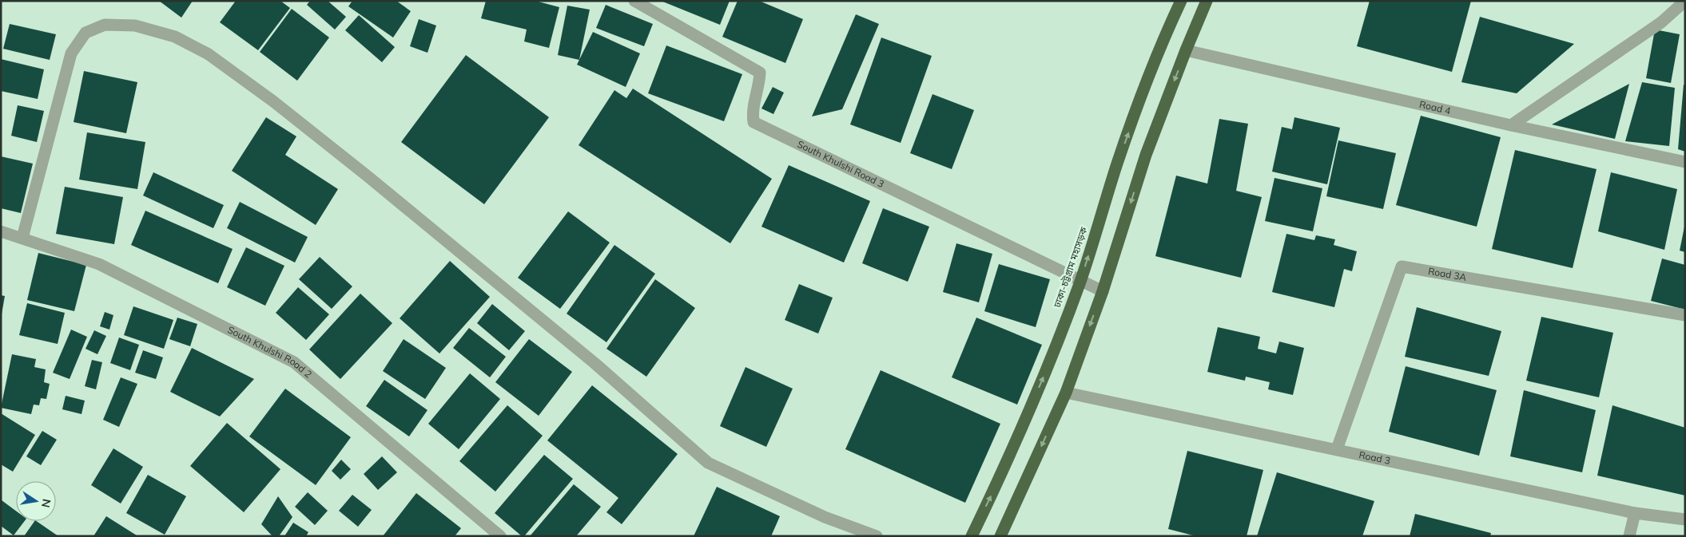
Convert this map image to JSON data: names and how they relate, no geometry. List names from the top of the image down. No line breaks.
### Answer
{"streets":{"highway":["ঢাকা-চট্টগ্রাম মহাসড়ক"],"street":["Road 4","South Khulshi Road 3","Road 3A","South Khulshi Road 2","Road 3"]},"crossings":[["South Khulshi Road 3","ঢাকা-চট্টগ্রাম মহাসড়ক"],["Road 3A","Road 3"]],"north":"right"}
